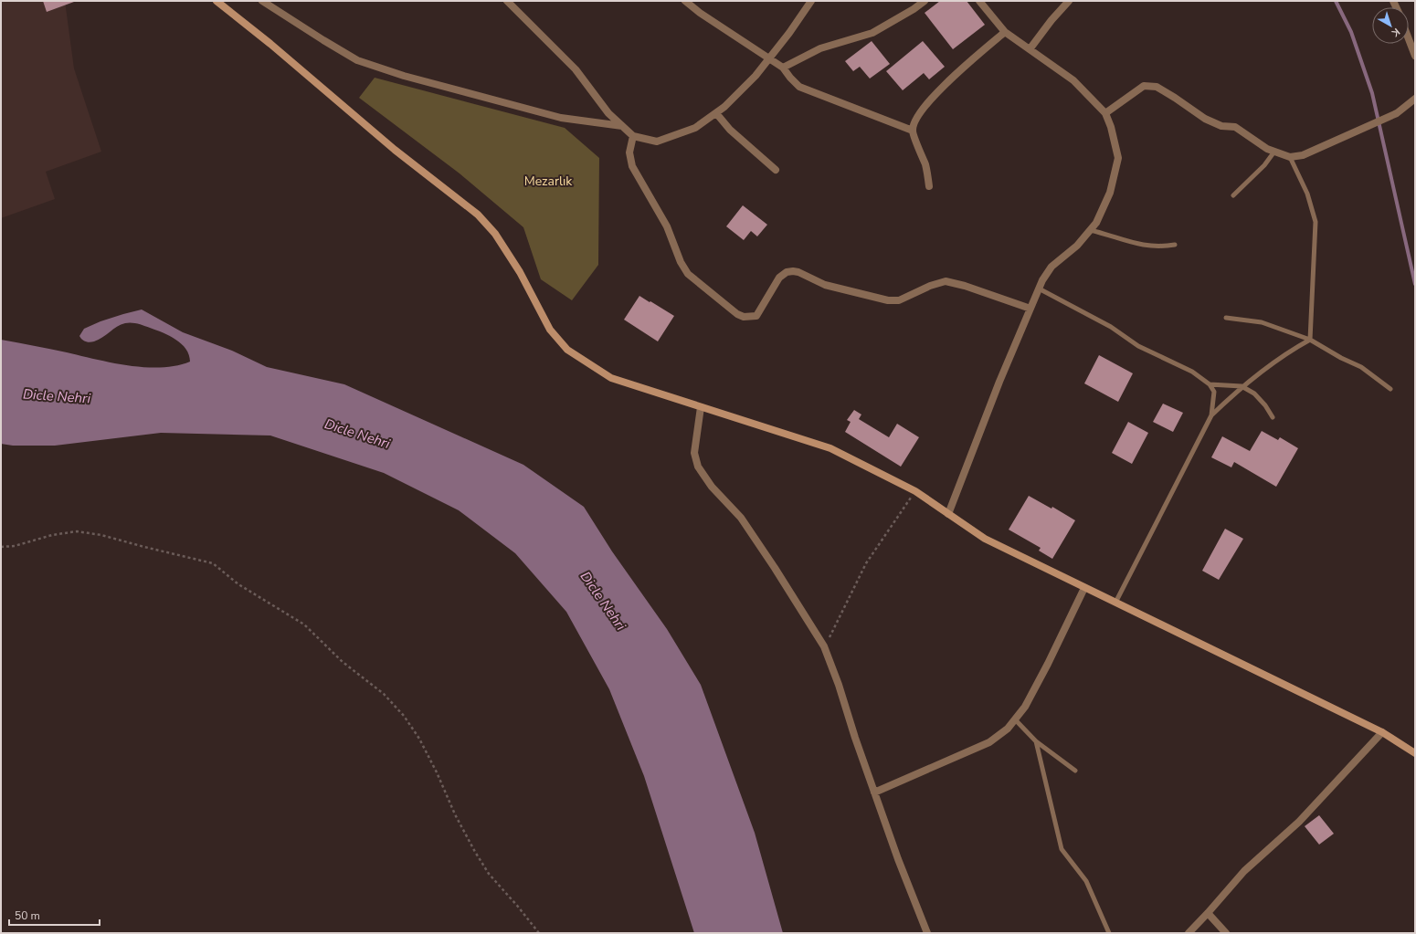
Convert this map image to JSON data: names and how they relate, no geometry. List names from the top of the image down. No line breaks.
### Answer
{"water":["Dicle Nehri"],"parks":["Mezarlık"],"scale_bar":"50 m","north":"bottom right"}
